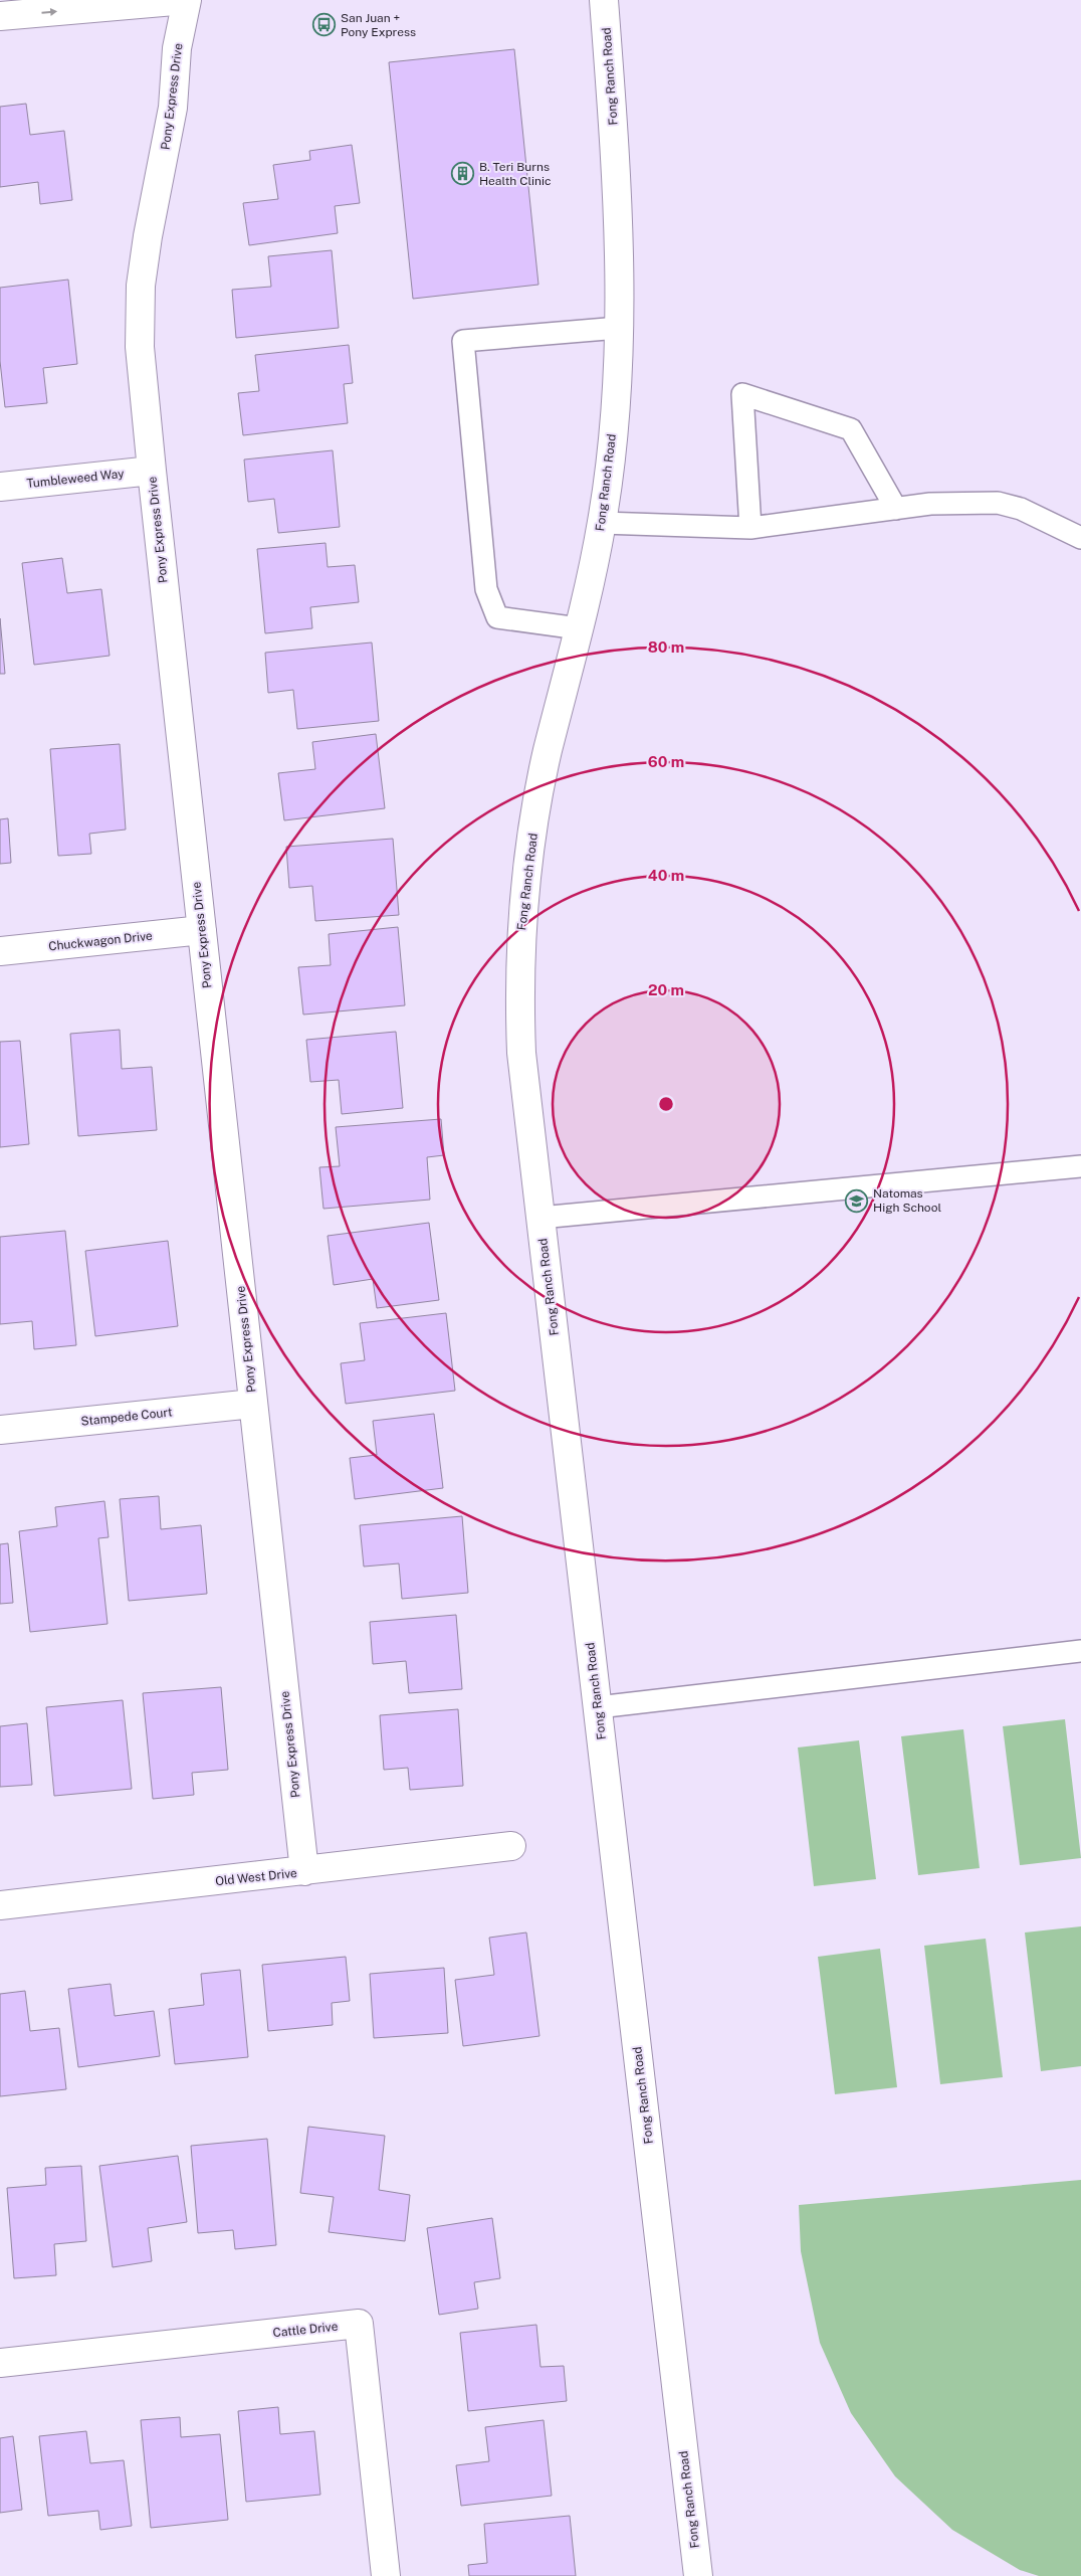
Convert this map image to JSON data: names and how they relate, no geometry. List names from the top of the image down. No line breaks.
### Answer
{"streets":{"street":["Fong Ranch Road","Pony Express Drive","Tumbleweed Way","Chuckwagon Drive","Stampede Court","Old West Drive","Cattle Drive"]},"crossings":[["Pony Express Drive","Tumbleweed Way"],["Pony Express Drive","Chuckwagon Drive"],["Pony Express Drive","Stampede Court"],["Pony Express Drive","Old West Drive"]],"places":{"bus stop":["San Juan + Pony Express"],"building":["B. Teri Burns Health Clinic"],"school or university":["Natomas High School"]},"rings":["80 m","60 m","40 m","20 m"]}
